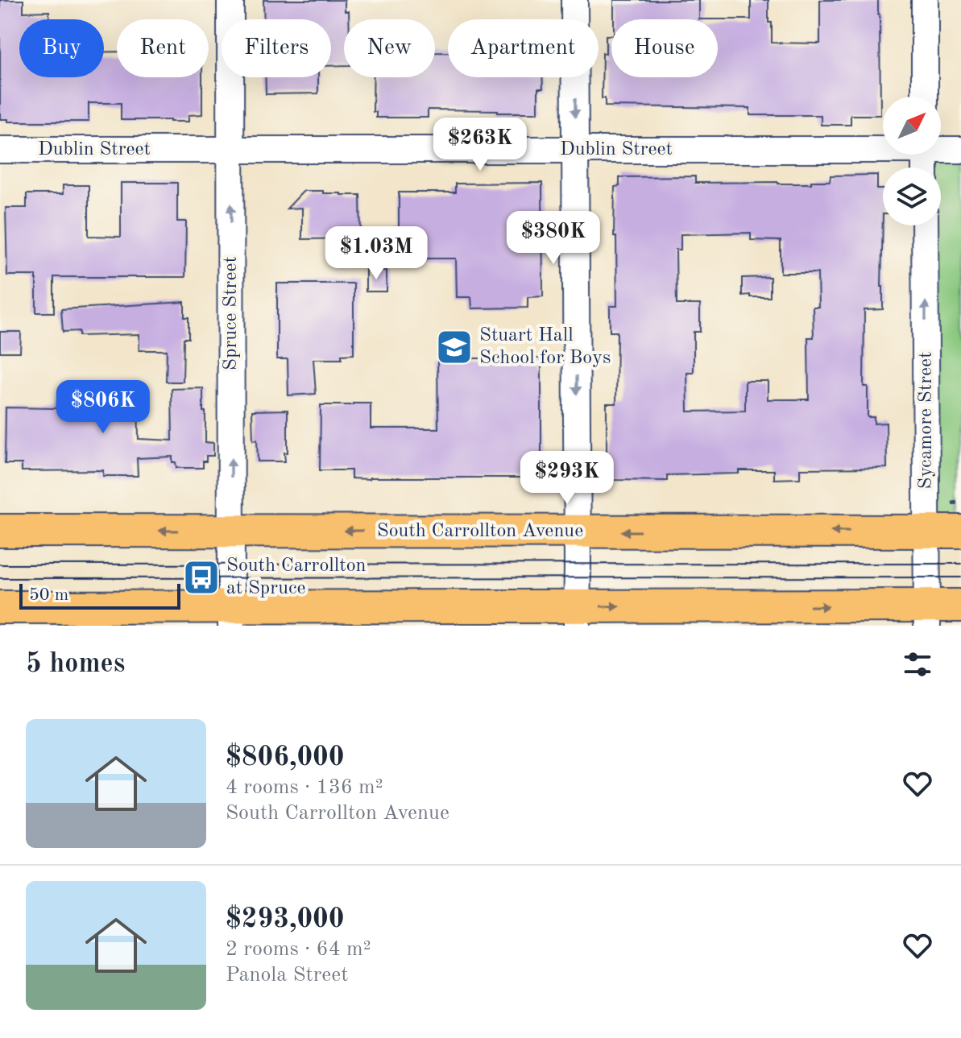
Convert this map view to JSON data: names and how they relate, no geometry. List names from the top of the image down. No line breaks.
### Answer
{"streets":{"main road":["South Carrollton Avenue"],"street":["Dublin Street","Spruce Street","Sycamore Street"]},"crossings":[["Dublin Street","Spruce Street"],["Spruce Street","South Carrollton Avenue"],["Sycamore Street","South Carrollton Avenue"]],"one_way":["Spruce Street","Sycamore Street"],"places":{"school or university":["Stuart Hall School for Boys"],"bus stop":["South Carrollton at Spruce"]},"scale_bar":"50 m","north":"top right","page":{"chip":["Buy","Rent","Filters","New","Apartment","House"],"price":["$263K","$380K","$1.03M","$806K","$293K"],"scale":"50 m","heading":"5 homes","list":[{"name":"$806,000","note":"4 rooms · 136 m² · South Carrollton Avenue"},{"name":"$293,000","note":"2 rooms · 64 m² · Panola Street"}]}}
